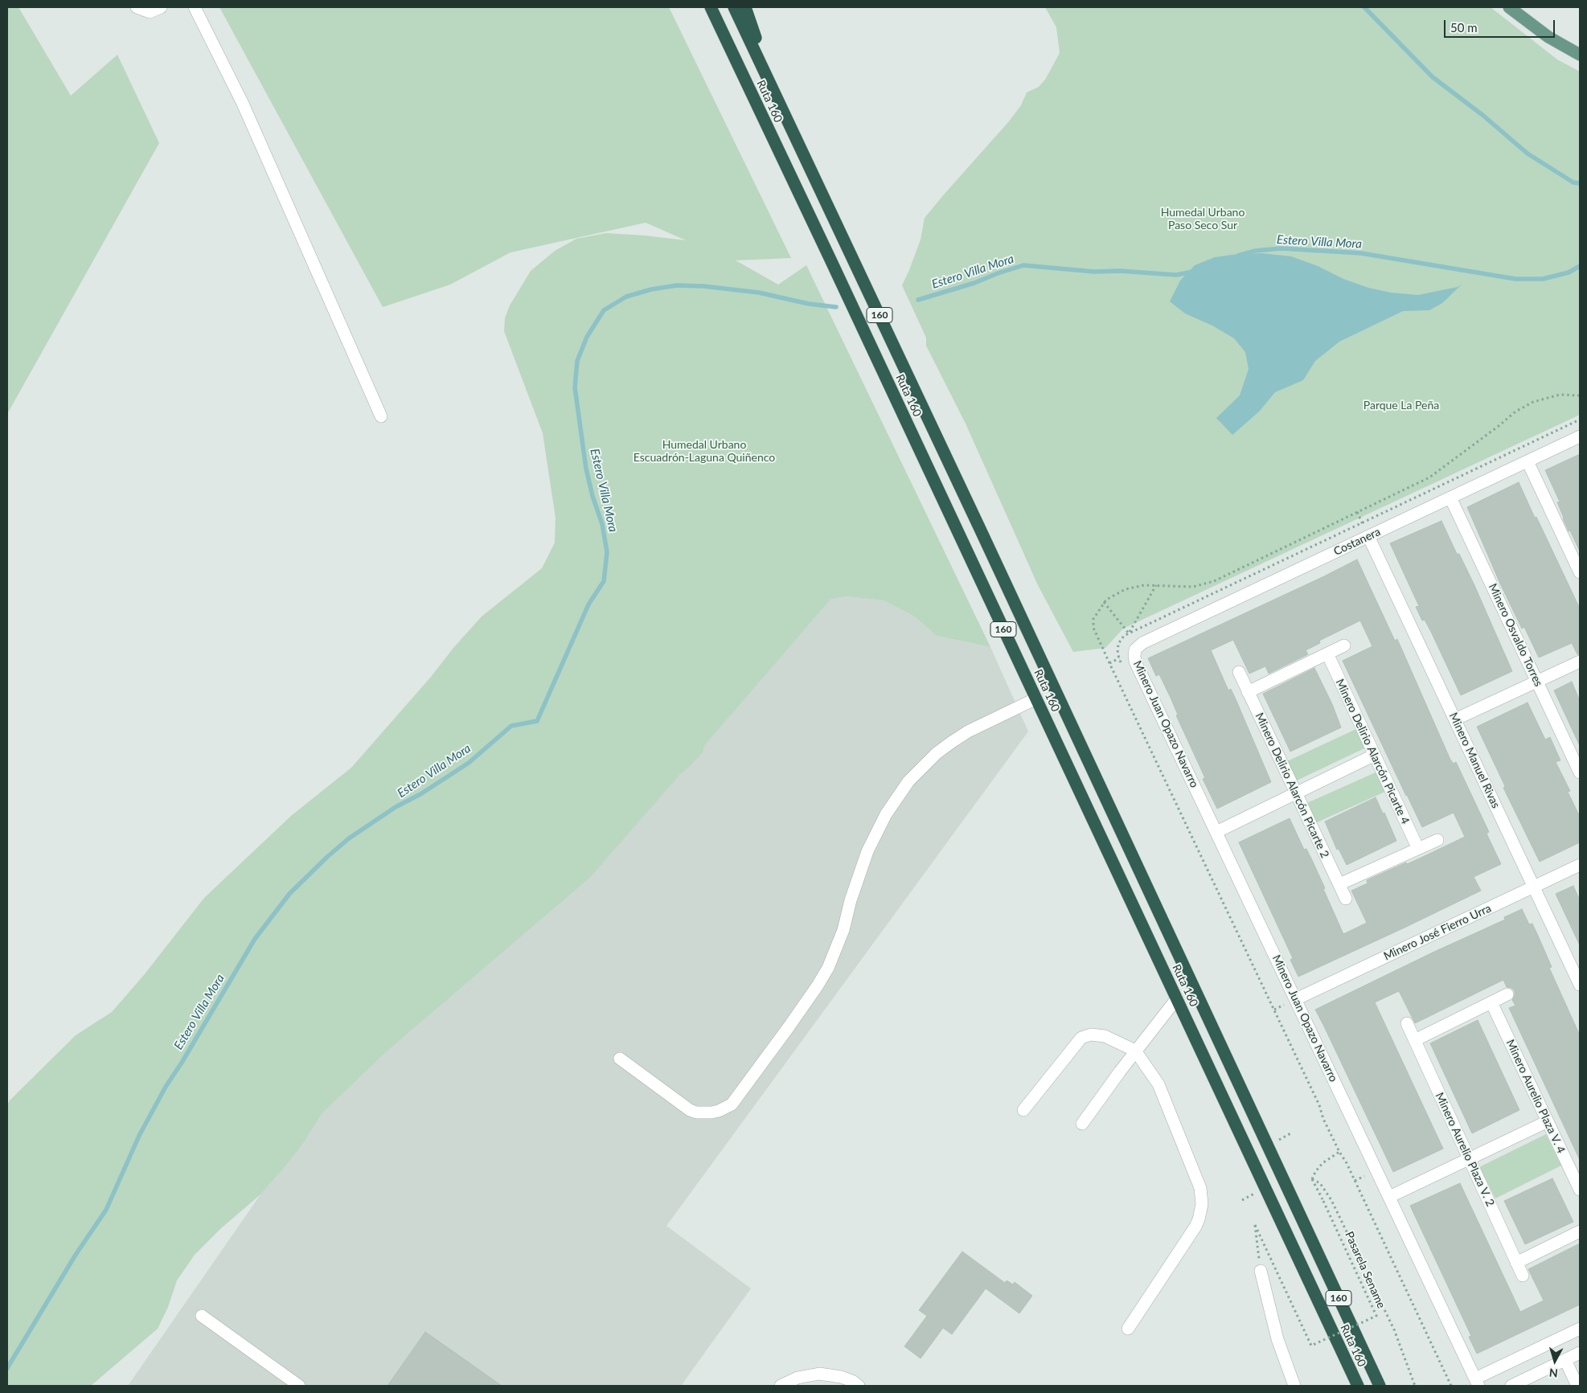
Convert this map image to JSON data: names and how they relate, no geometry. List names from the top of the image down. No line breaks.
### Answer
{"streets":{"highway":["Ruta 160","160"],"street":["Costanera","Minero Osvaldo Torres","Minero Juan Opazo Navarro","Minero Delirio Alarcón Picarte 4","Minero Manuel Rivas","Minero Delirio Alarcón Picarte 2","Minero José Fierro Urra","Minero Aurelio Plaza V. 4","Minero Aurelio Plaza V. 2"],"path":["Pasarela Sename"]},"crossings":[["Costanera","Minero Osvaldo Torres"],["Costanera","Minero Juan Opazo Navarro"],["Costanera","Minero Manuel Rivas"],["Minero Juan Opazo Navarro","Minero José Fierro Urra"],["Minero Manuel Rivas","Minero José Fierro Urra"]],"water":["Estero Villa Mora"],"parks":["Humedal Urbano Paso Seco Sur","Parque La Peña","Humedal Urbano Escuadrón-Laguna Quiñenco"],"scale_bar":"50 m","north":"bottom"}
